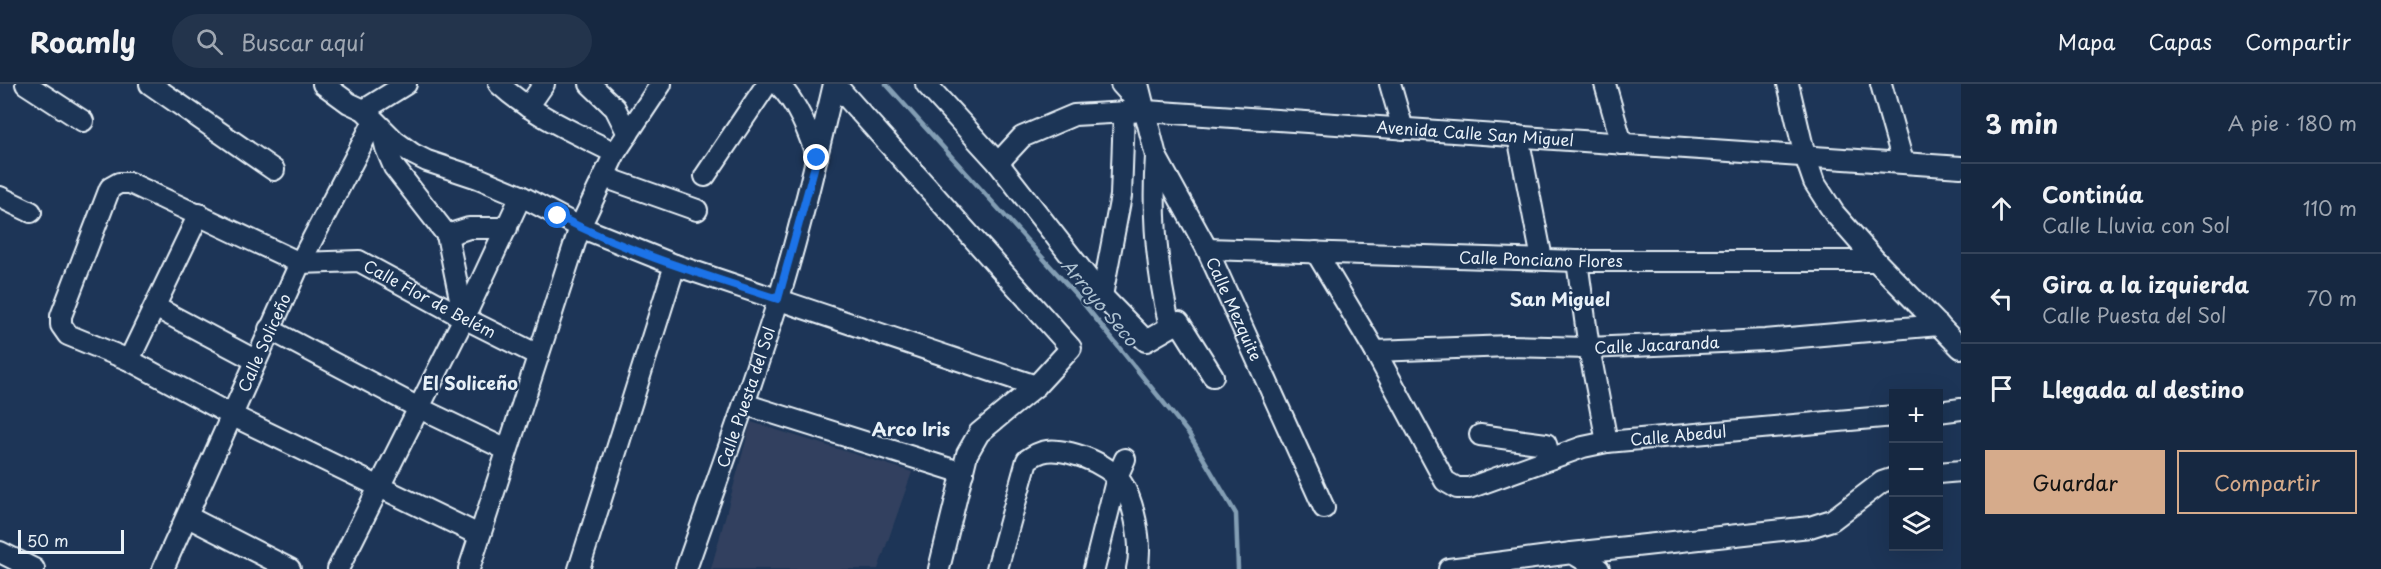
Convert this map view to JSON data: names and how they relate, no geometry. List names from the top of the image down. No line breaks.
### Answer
{"streets":{"street":["Avenida Calle San Miguel","Calle Ponciano Flores","Calle Flor de Belém","Calle Mezquite","Calle Soliceño","Calle Jacaranda","Calle Puesta del Sol","Calle Abedul"]},"crossings":[["Avenida Calle San Miguel","Calle Mezquite"],["Calle Ponciano Flores","Calle Mezquite"],["Calle Flor de Belém","Calle Soliceño"],["Calle Jacaranda","Calle Abedul"]],"districts":["San Miguel","El Soliceño","Arco Iris"],"water":["Arroyo Seco"],"scale_bar":"50 m","page":{"header":"Roamly","search":"Buscar aquí","nav":["Mapa","Capas","Compartir"],"heading":["3 min","A pie · 180 m"],"list":[["Continúa","Calle Lluvia con Sol","110 m"],["Gira a la izquierda","Calle Puesta del Sol","70 m"],"Llegada al destino"],"map_buttons":["+","−"],"buttons":["Guardar","Compartir"],"scale":"50 m"}}
